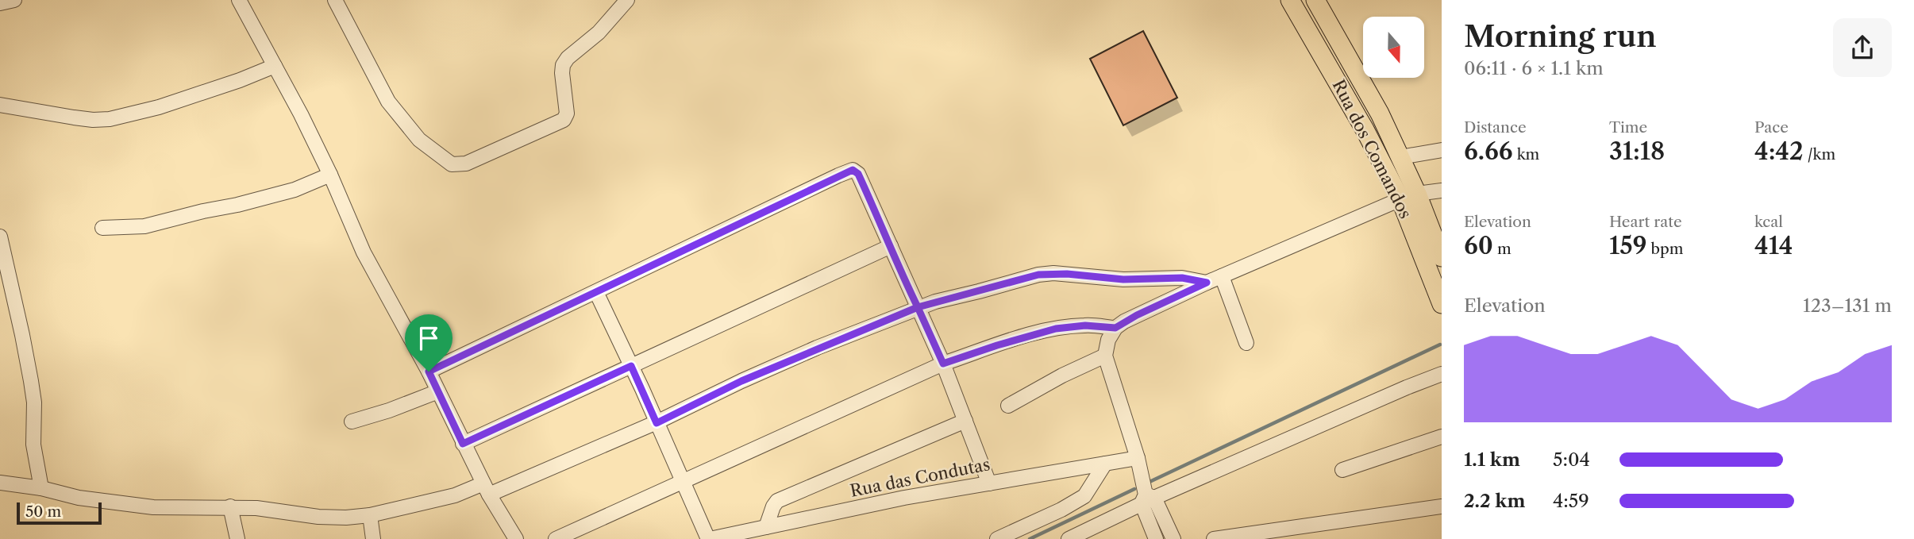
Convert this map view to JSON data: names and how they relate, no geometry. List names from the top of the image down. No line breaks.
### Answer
{"streets":{"main road":["Rua dos Comandos"],"street":["Rua das Condutas"]},"scale_bar":"50 m","north":"bottom","page":{"heading":["Morning run","06:11 · 6 × 1.1 km"],"stats":[["Distance","6.66 km"],["Time","31:18"],["Pace","4:42 /km"],["Elevation","60 m"],["Heart rate","159 bpm"],["kcal","414"]],"chart":["Elevation","123–131 m"],"list":[{"name":"1.1 km","note":"5:04"},{"name":"2.2 km","note":"4:59"}],"scale":"50 m"}}
